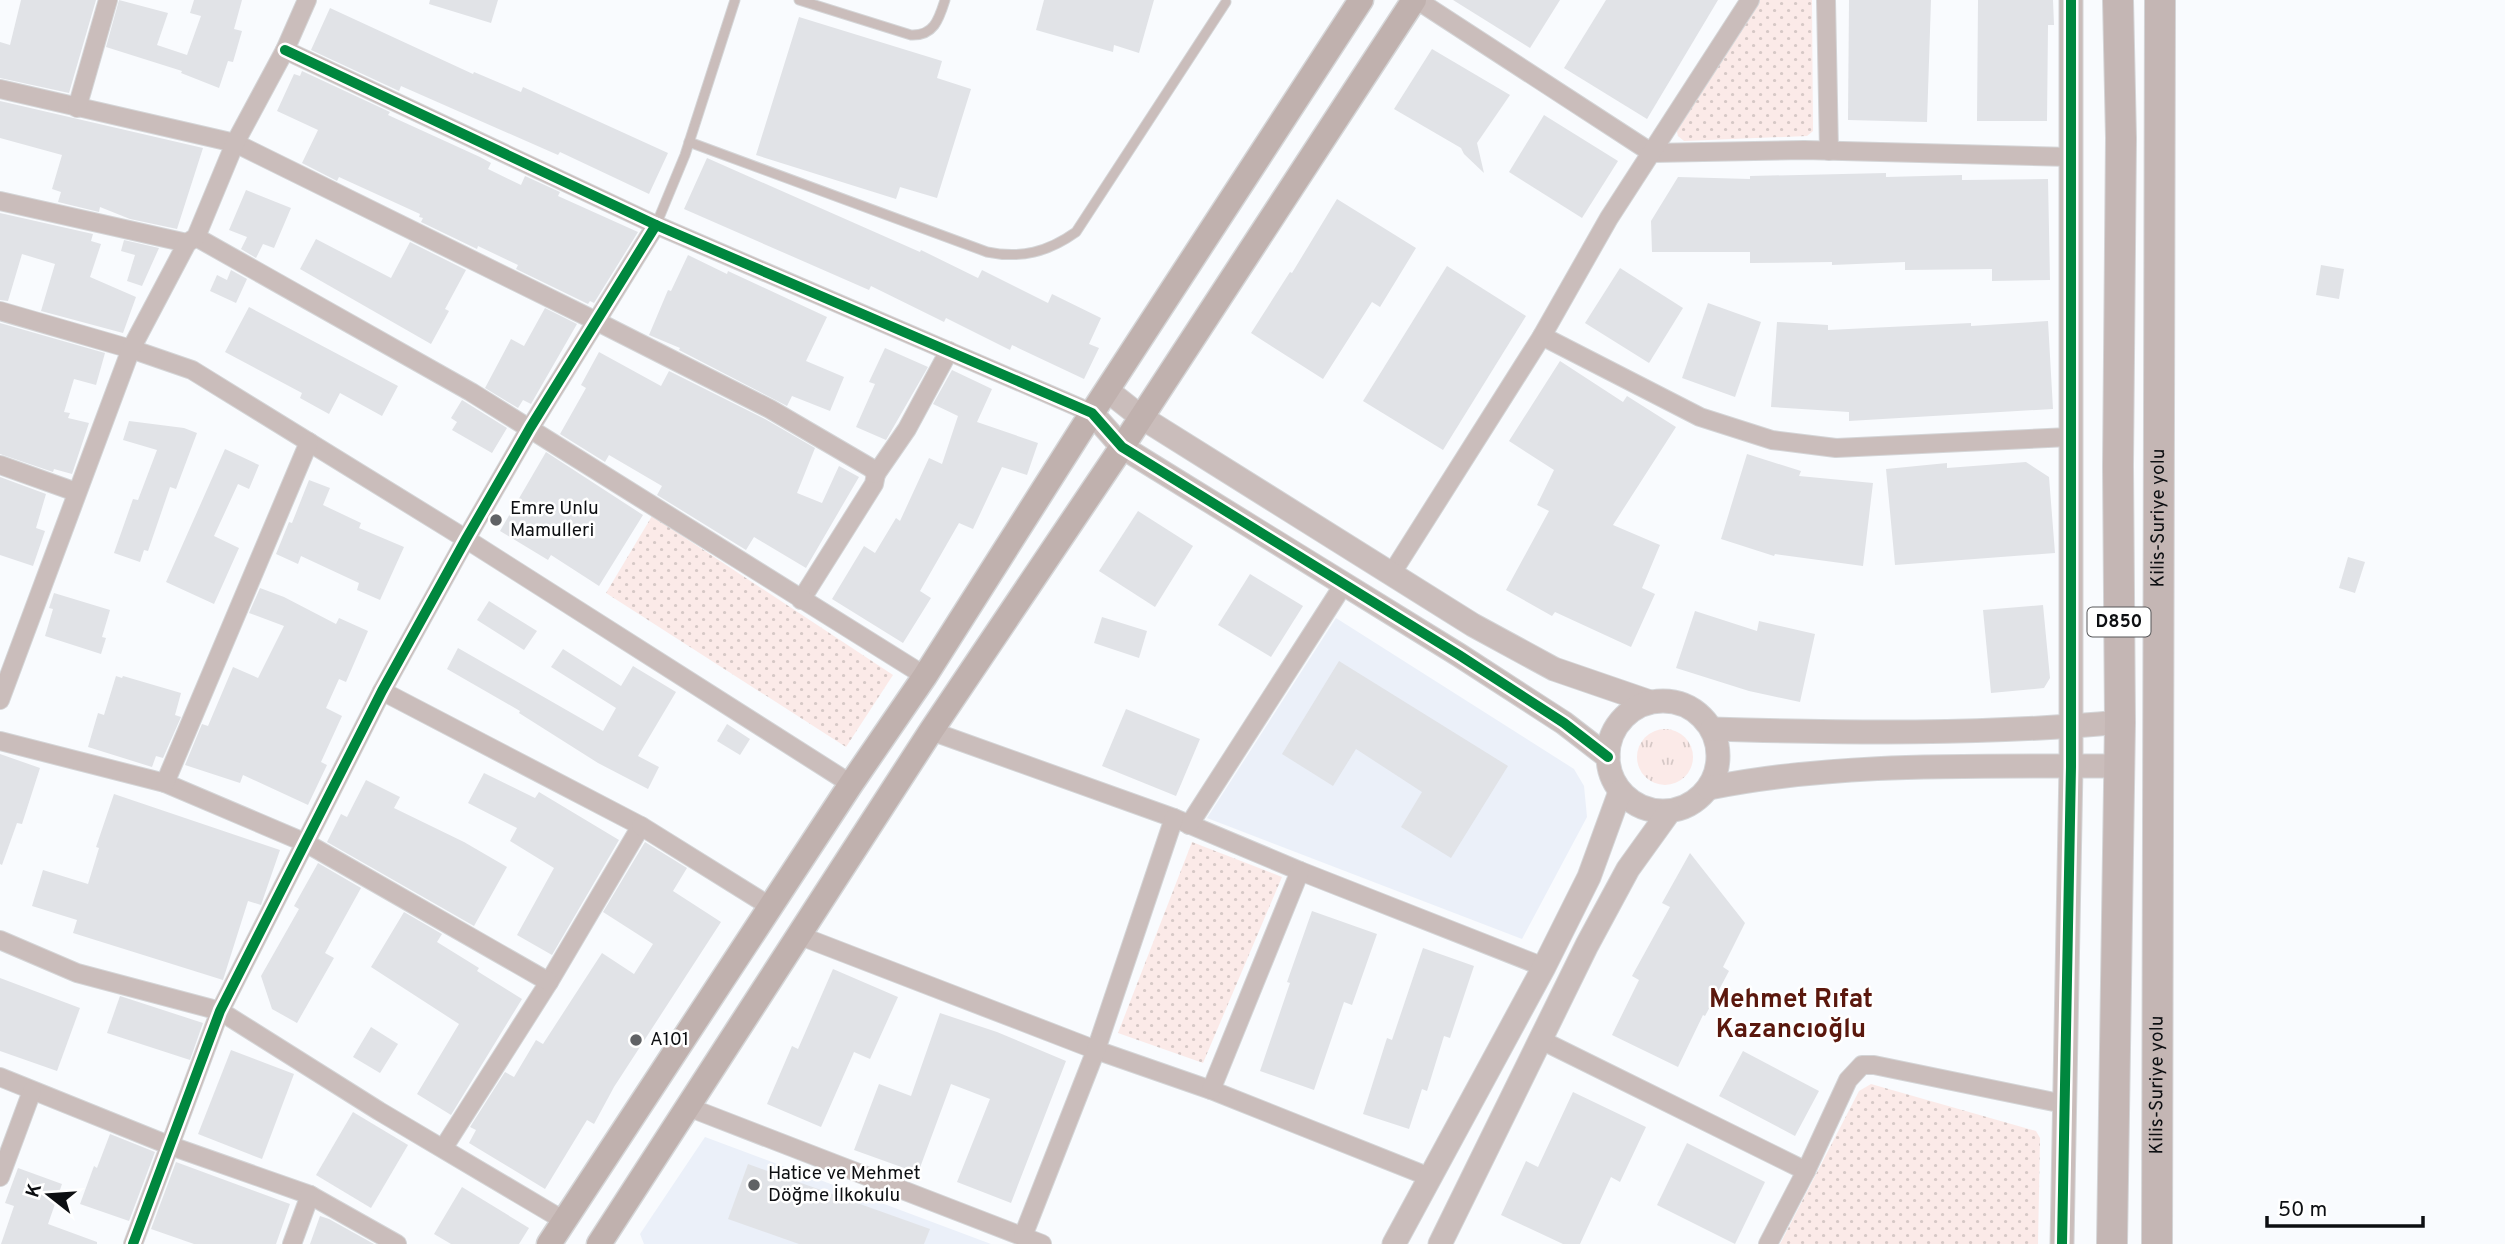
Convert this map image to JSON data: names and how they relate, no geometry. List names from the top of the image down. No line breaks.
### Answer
{"streets":{"highway":["Kilis-Suriye yolu","D850"]},"districts":["Mehmet Rıfat Kazancıoğlu"],"places":["Emre Unlu Mamulleri","A101","Hatice ve Mehmet Döğme İlkokulu"],"scale_bar":"50 m","north":"left"}
